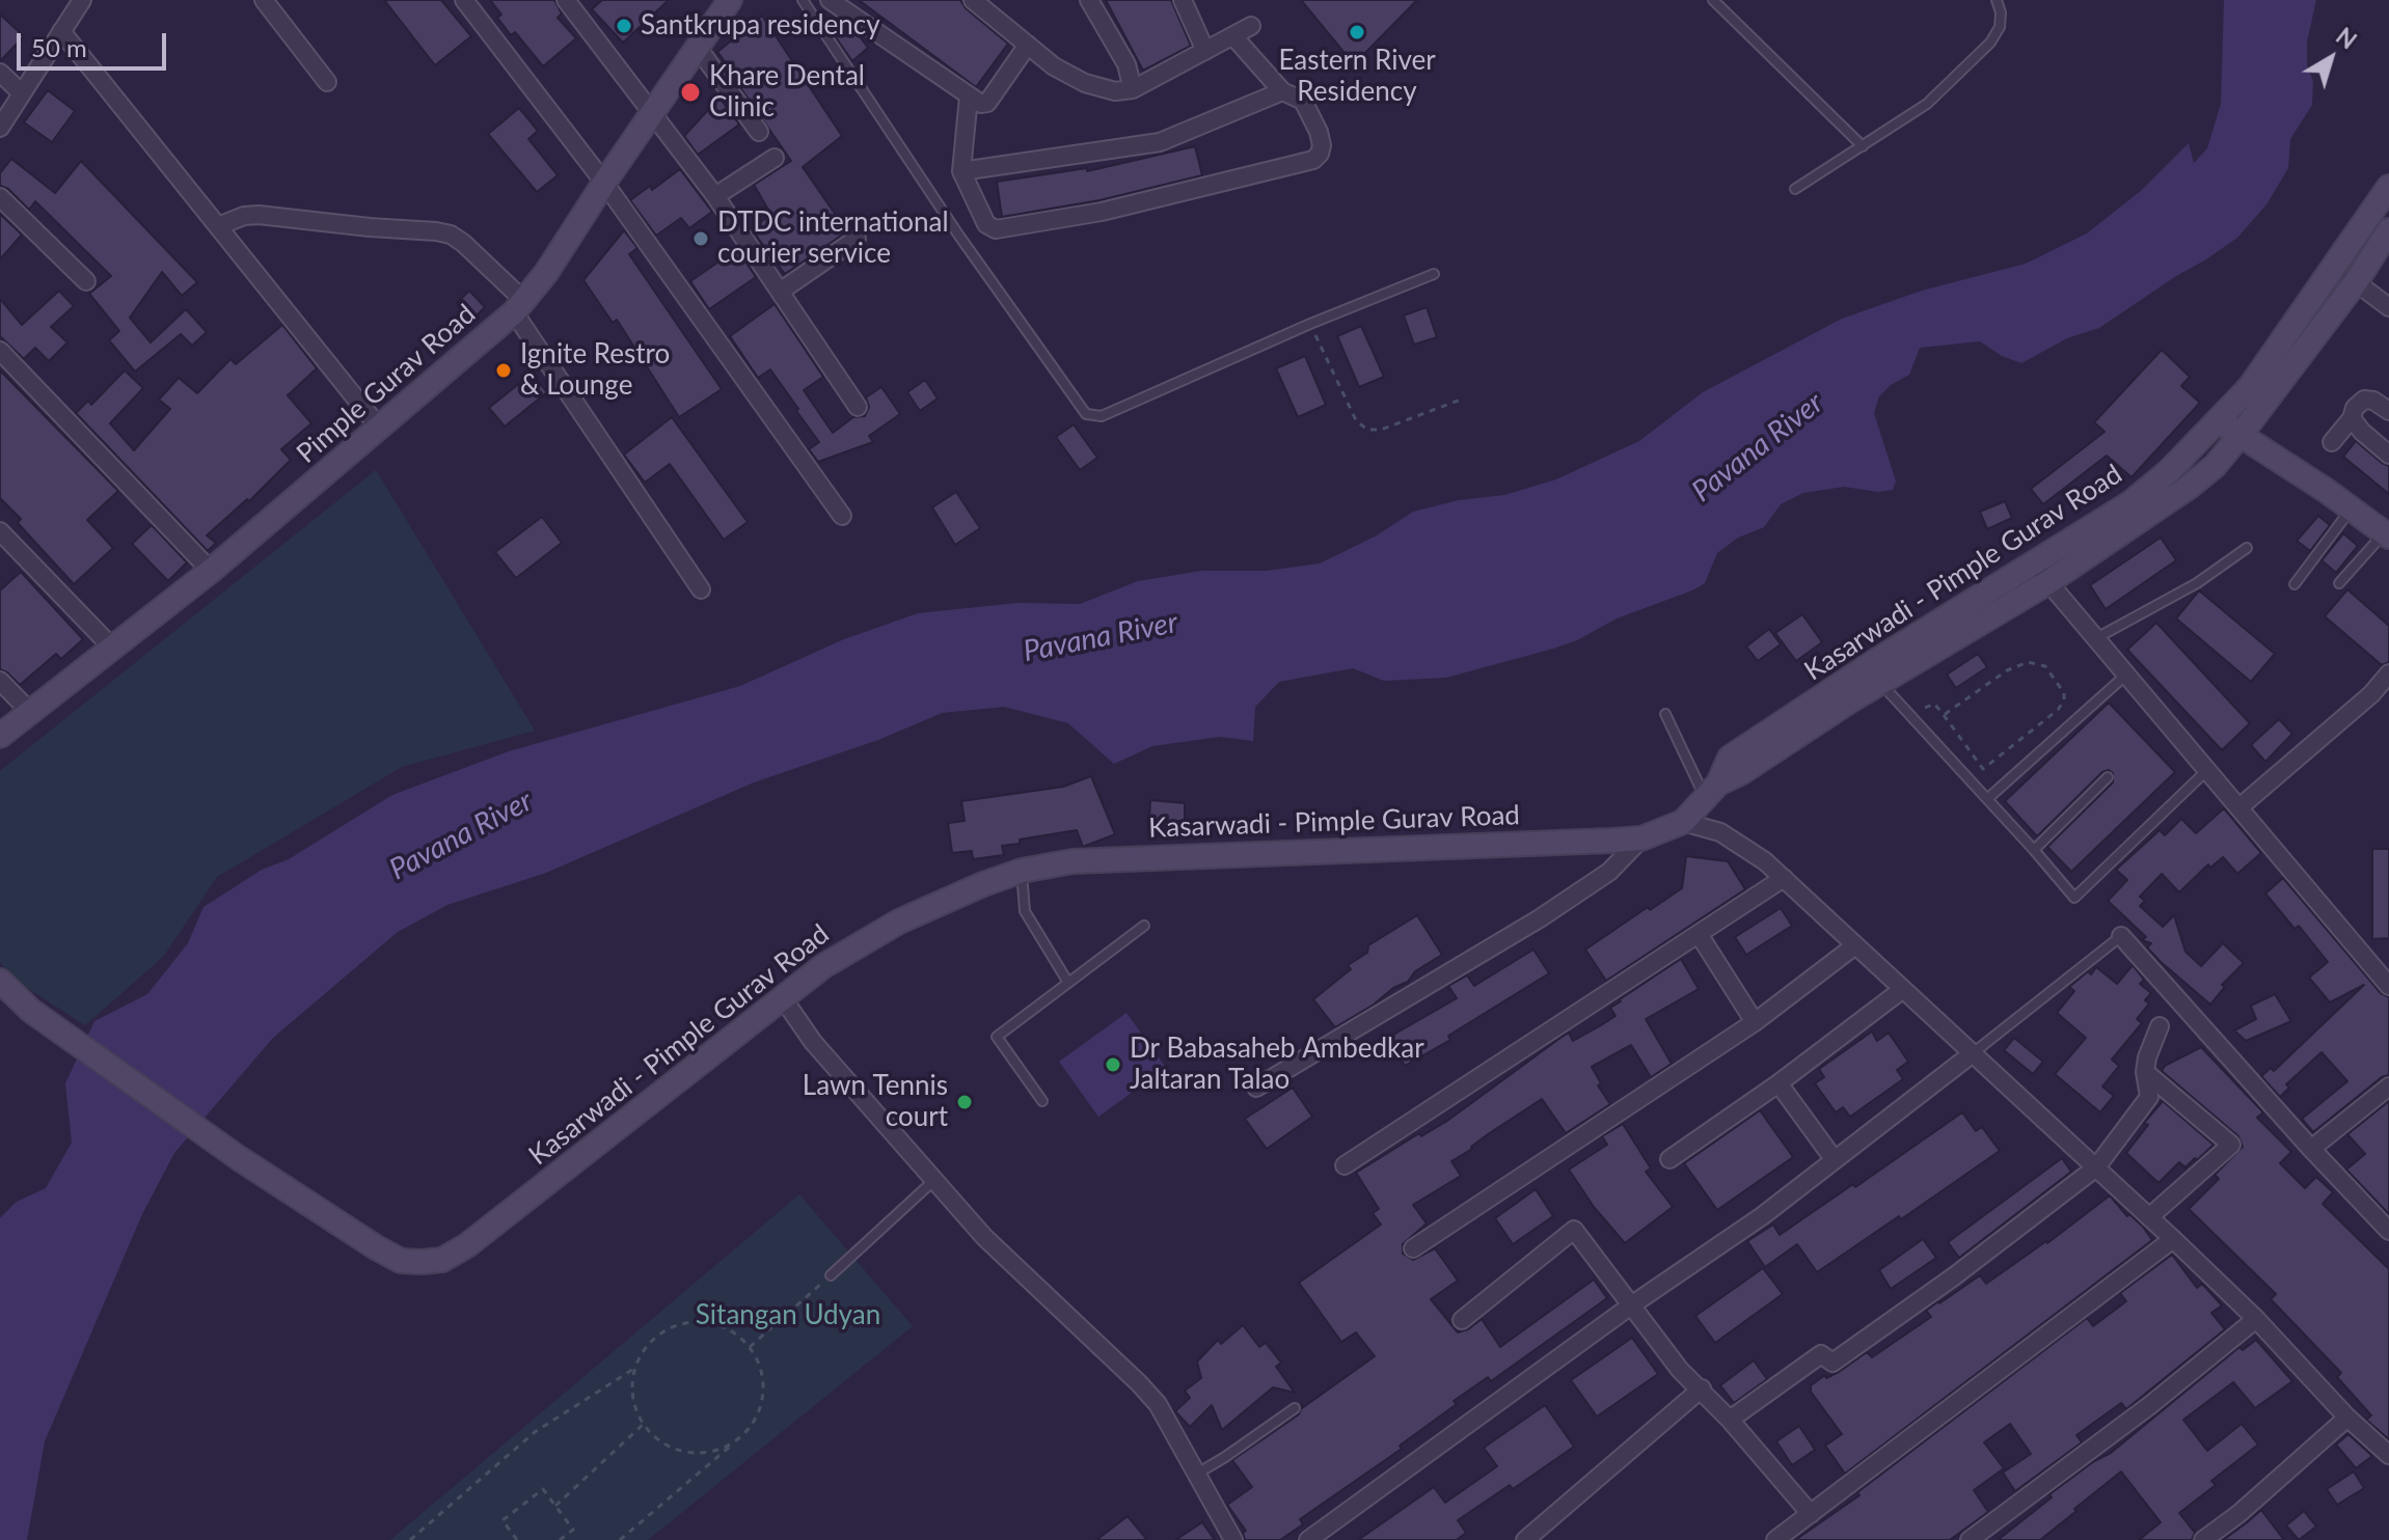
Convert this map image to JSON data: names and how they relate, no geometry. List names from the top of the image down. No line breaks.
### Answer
{"streets":{"street":["Pimple Gurav Road","Kasarwadi - Pimple Gurav Road"]},"water":["Pavana River"],"parks":["Sitangan Udyan"],"places":["Santkrupa residency","Eastern River Residency","Khare Dental Clinic","DTDC international courier service","Ignite Restro & Lounge","Dr Babasaheb Ambedkar Jaltaran Talao","Lawn Tennis court"],"scale_bar":"50 m","north":"top right"}
